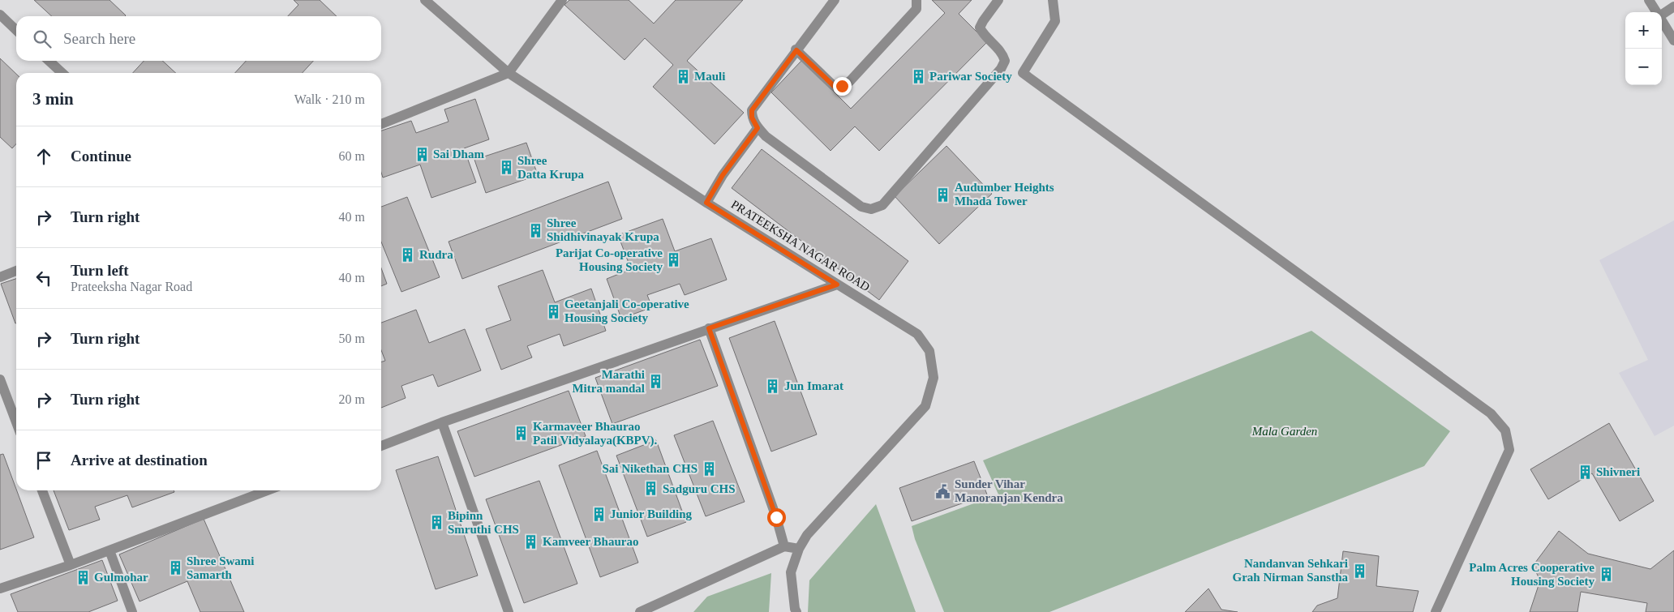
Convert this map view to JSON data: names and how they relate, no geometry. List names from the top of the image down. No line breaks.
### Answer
{"streets":{"street":["PRATEEKSHA NAGAR ROAD"]},"parks":["Mala Garden"],"places":{"building":["Mauli","Pariwar Society","Sai Dham","Shree Datta Krupa","Audumber Heights Mhada Tower","Shree Shidhivinayak Krupa","Rudra","Parijat Co-operative Housing Society","Geetanjali Co-operative Housing Society","Marathi Mitra mandal","Jun Imarat","Karmaveer Bhaurao Patil Vidyalaya(KBPV).","Sai Nikethan CHS","Shivneri","Sadguru CHS","Junior Building","Bipinn Smruthi CHS","Kamveer Bhaurao","Shree Swami Samarth","Nandanvan Sehkari Grah Nirman Sanstha","Palm Acres Cooperative Housing Society","Gulmohar"],"public building":["Sunder Vihar Manoranjan Kendra"]},"page":{"map_buttons":["+","−"],"search":"Search here","heading":["3 min","Walk · 210 m"],"list":[["Continue","60 m"],["Turn right","40 m"],["Turn left","Prateeksha Nagar Road","40 m"],["Turn right","50 m"],["Turn right","20 m"],"Arrive at destination"]}}
